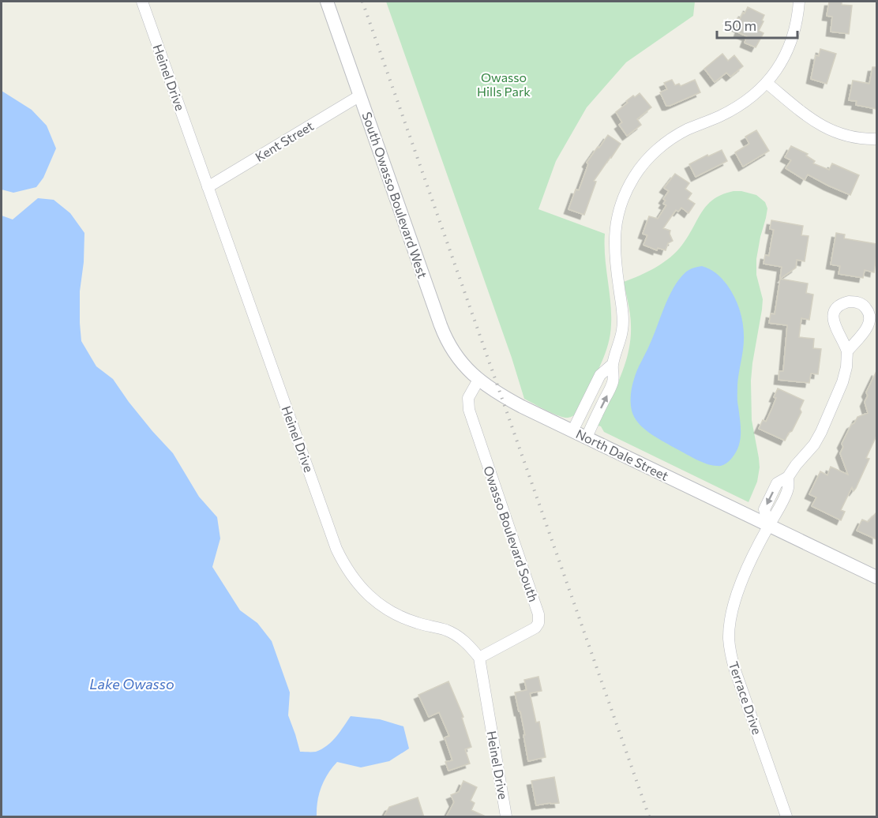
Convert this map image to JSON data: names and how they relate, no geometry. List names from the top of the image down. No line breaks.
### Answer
{"streets":{"street":["Heinel Drive","Kent Street","South Owasso Boulevard West","North Dale Street","Owasso Boulevard South","Terrace Drive"]},"crossings":[["Heinel Drive","Kent Street"],["Heinel Drive","Owasso Boulevard South"],["Kent Street","South Owasso Boulevard West"],["South Owasso Boulevard West","North Dale Street"],["South Owasso Boulevard West","Owasso Boulevard South"],["North Dale Street","Owasso Boulevard South"],["North Dale Street","Terrace Drive"]],"water":["Lake Owasso"],"parks":["Owasso Hills Park"],"scale_bar":"50 m"}
